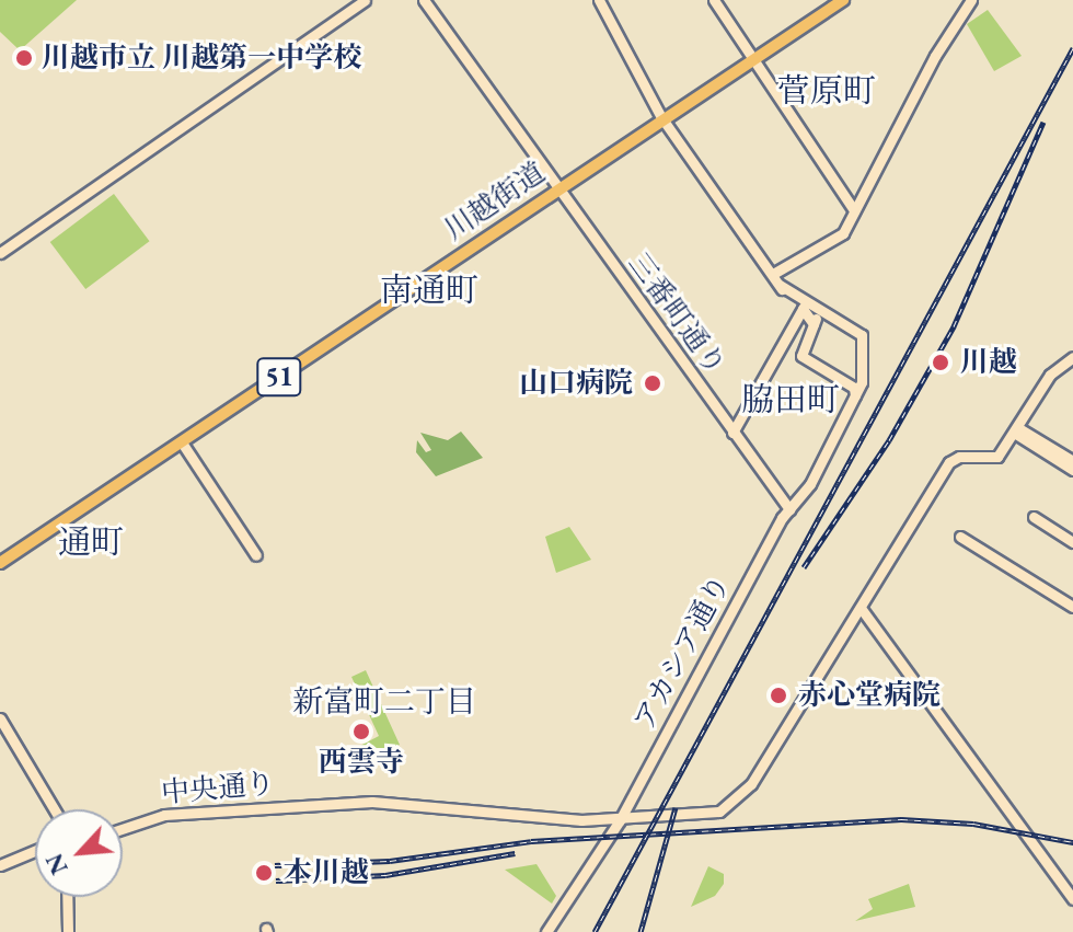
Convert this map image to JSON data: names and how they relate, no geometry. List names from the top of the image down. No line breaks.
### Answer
{"streets":{"main road":["川越街道","51"],"street":["三番町通り","アカシア通り","中央通り"]},"crossings":[["川越街道","三番町通り"],["三番町通り","アカシア通り"],["アカシア通り","中央通り"]],"districts":["菅原町","南通町","脇田町","通町","新富町二丁目"],"places":["川越市立 川越第一中学校","川越","山口病院","赤心堂病院","西雲寺","本川越"],"north":"bottom left"}
